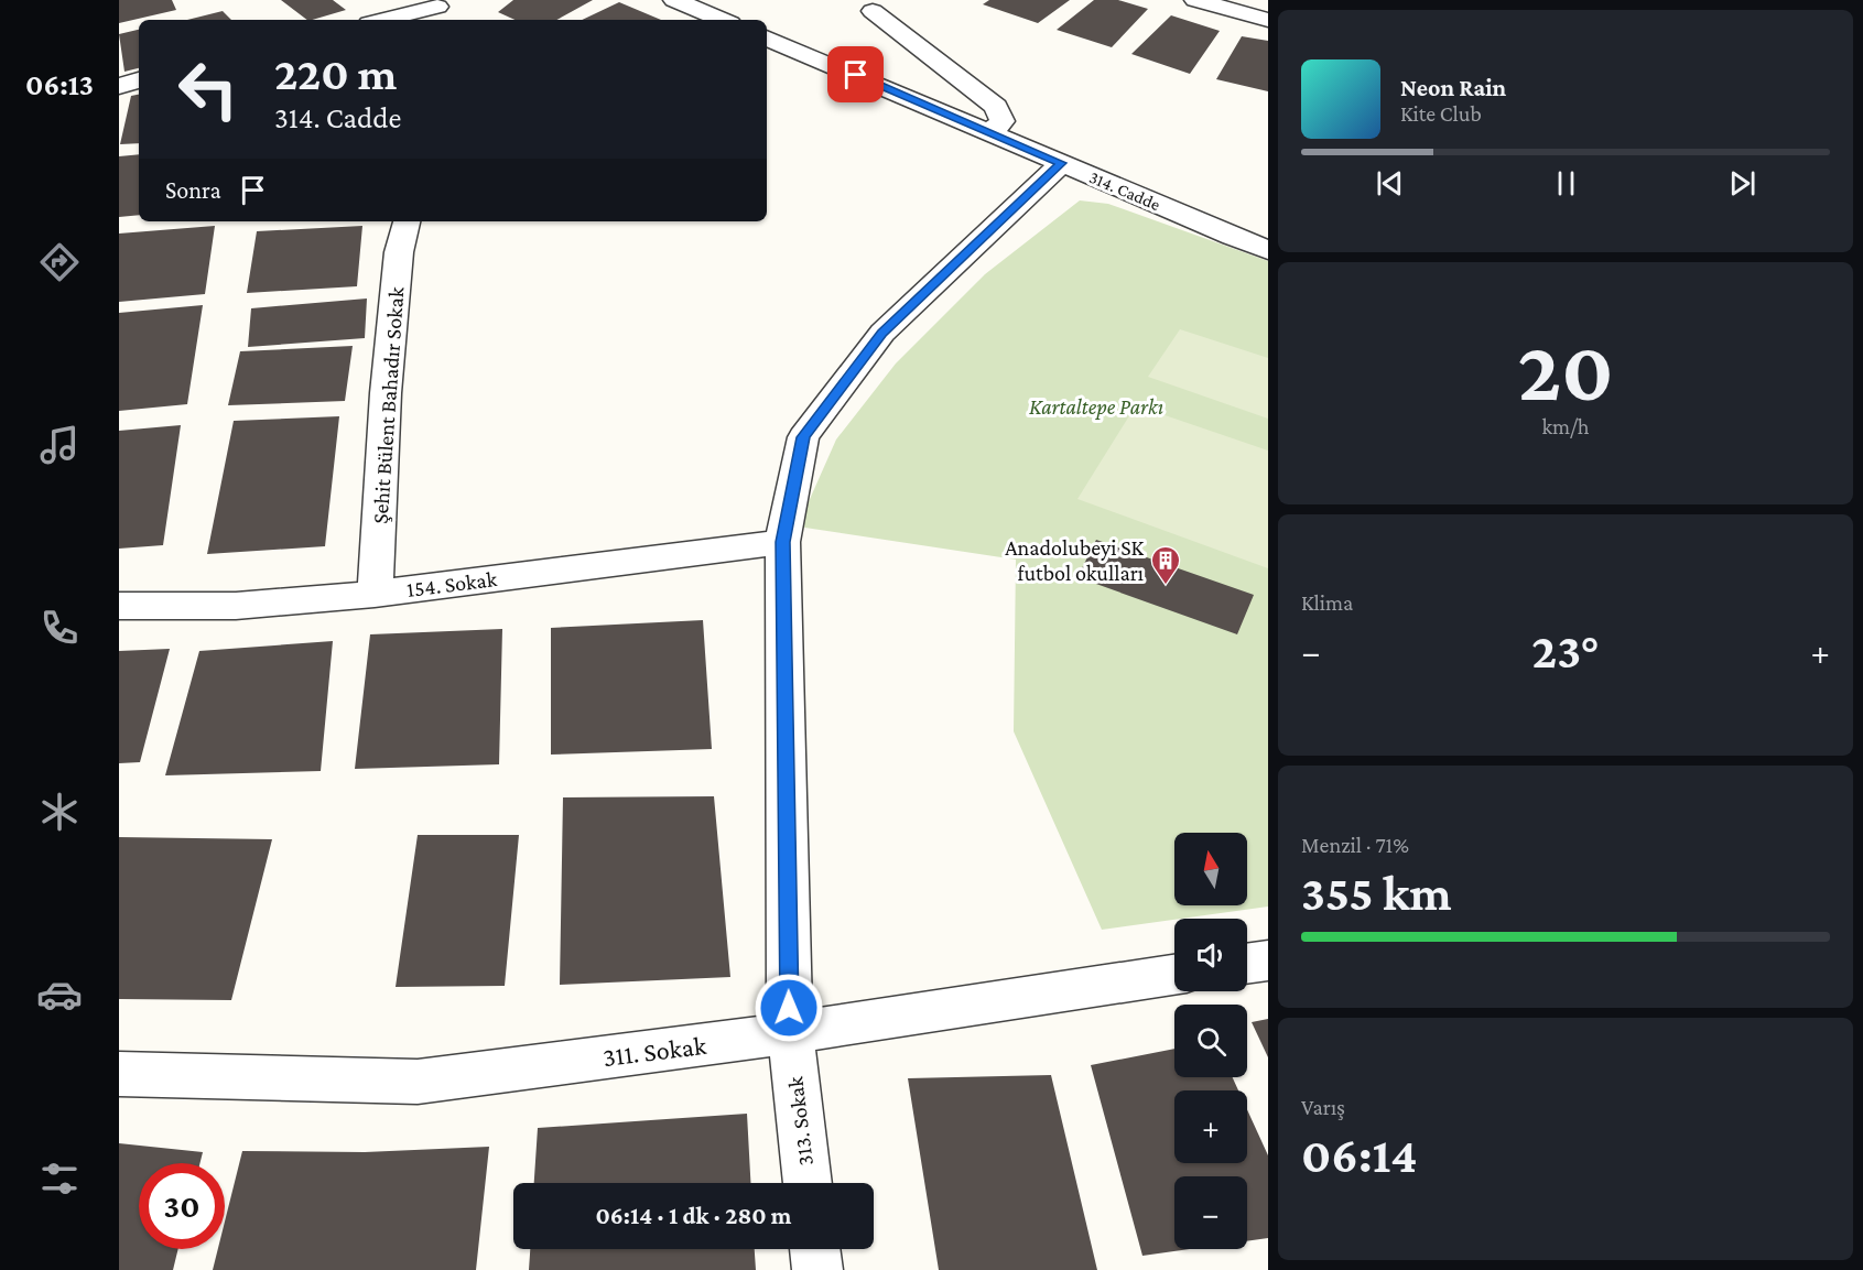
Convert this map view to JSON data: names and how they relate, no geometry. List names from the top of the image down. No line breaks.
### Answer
{"streets":{"street":["314. Cadde","Şehit Bülent Bahadır Sokak","154. Sokak","311. Sokak","313. Sokak"]},"crossings":[["314. Cadde","313. Sokak"],["Şehit Bülent Bahadır Sokak","154. Sokak"],["154. Sokak","313. Sokak"],["311. Sokak","313. Sokak"]],"parks":["Kartaltepe Parkı"],"places":{"building":["Anadolubeyi SK futbol okulları"]},"north":"top","page":{"tabs":"06:13","turn":["220 m","314. Cadde"],"song":["Neon Rain","Kite Club"],"then":"Sonra","tile":[["20","km/h"],"Klima",["Menzil · 71%","355 km"],["Varış","06:14"]],"heat":["−","23°","+"],"map_buttons":["+","−"],"limit":"30","trip":"06:14 · 1 dk · 280 m"}}
